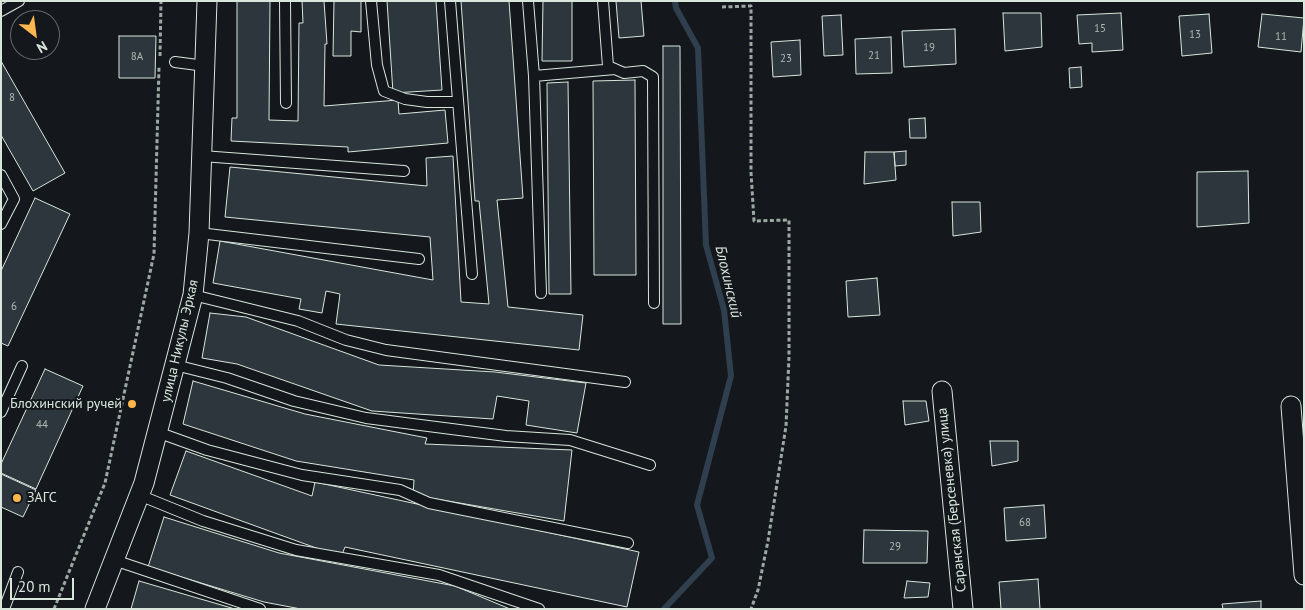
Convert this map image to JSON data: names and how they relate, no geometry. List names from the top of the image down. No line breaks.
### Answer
{"streets":{"street":["улица Никулы Эркая","Саранская (Берсеневка) улица"]},"water":["Блохинский"],"places":["Блохинский ручей","ЗАГС"],"house_numbers":["15","13","11","19","21","8А","23","8","6","44","68","29"],"scale_bar":"20 m","north":"bottom right"}
